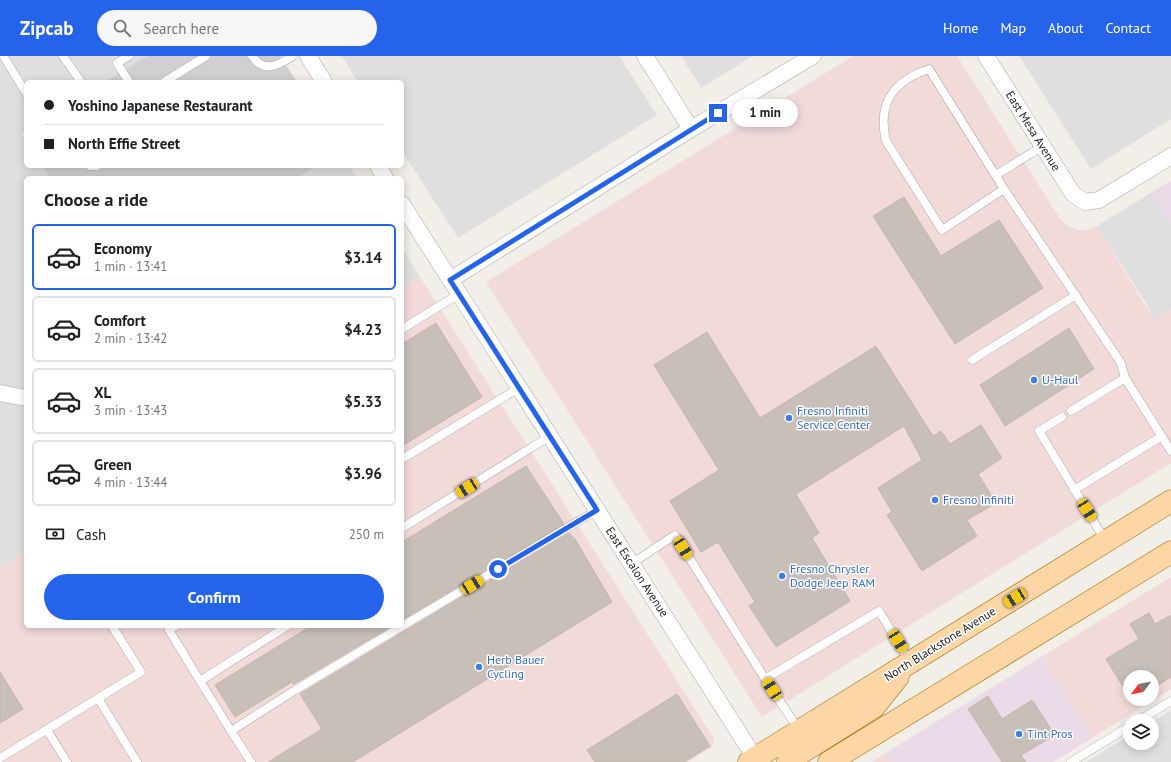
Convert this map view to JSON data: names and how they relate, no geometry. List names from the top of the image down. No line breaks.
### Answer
{"streets":{"main road":["North Blackstone Avenue"],"street":["East Mesa Avenue","East Escalon Avenue"]},"crossings":[["East Escalon Avenue","North Blackstone Avenue"]],"places":["U-Haul","Fresno Infiniti Service Center","Fresno Infiniti","Fresno Chrysler Dodge Jeep RAM","Herb Bauer Cycling","Tint Pros"],"north":"bottom left","page":{"header":"Zipcab","search":"Search here","nav":["Home","Map","About","Contact"],"banner":["Yoshino Japanese Restaurant","North Effie Street"],"bubble":"1 min","heading":"Choose a ride","list":[{"name":"Economy","note":"1 min · 13:41","value":"$3.14"},{"name":"Comfort","note":"2 min · 13:42","value":"$4.23"},{"name":"XL","note":"3 min · 13:43","value":"$5.33"},{"name":"Green","note":"4 min · 13:44","value":"$3.96"}],"pay":["Cash","250 m"],"buttons":"Confirm"}}
